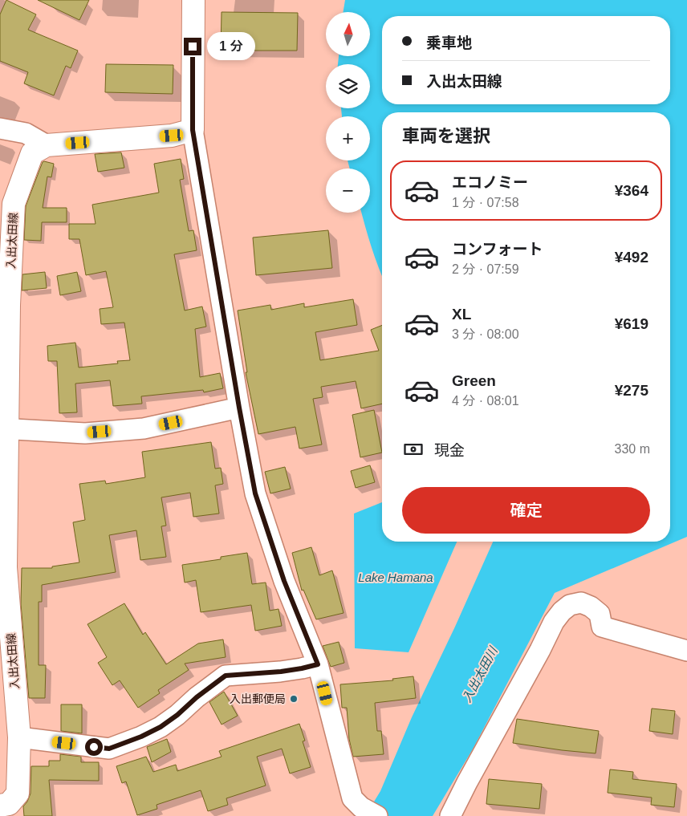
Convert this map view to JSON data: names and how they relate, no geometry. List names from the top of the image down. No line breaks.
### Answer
{"streets":{"main road":["入出太田線"]},"water":["Lake Hamana","入出太田川"],"places":["入出郵便局"],"north":"top","page":{"map_buttons":["+","−"],"banner":["乗車地","入出太田線"],"bubble":"1 分","heading":"車両を選択","list":[{"name":"エコノミー","note":"1 分 · 07:58","value":"¥364"},{"name":"コンフォート","note":"2 分 · 07:59","value":"¥492"},{"name":"XL","note":"3 分 · 08:00","value":"¥619"},{"name":"Green","note":"4 分 · 08:01","value":"¥275"}],"pay":["現金","330 m"],"buttons":"確定"}}
